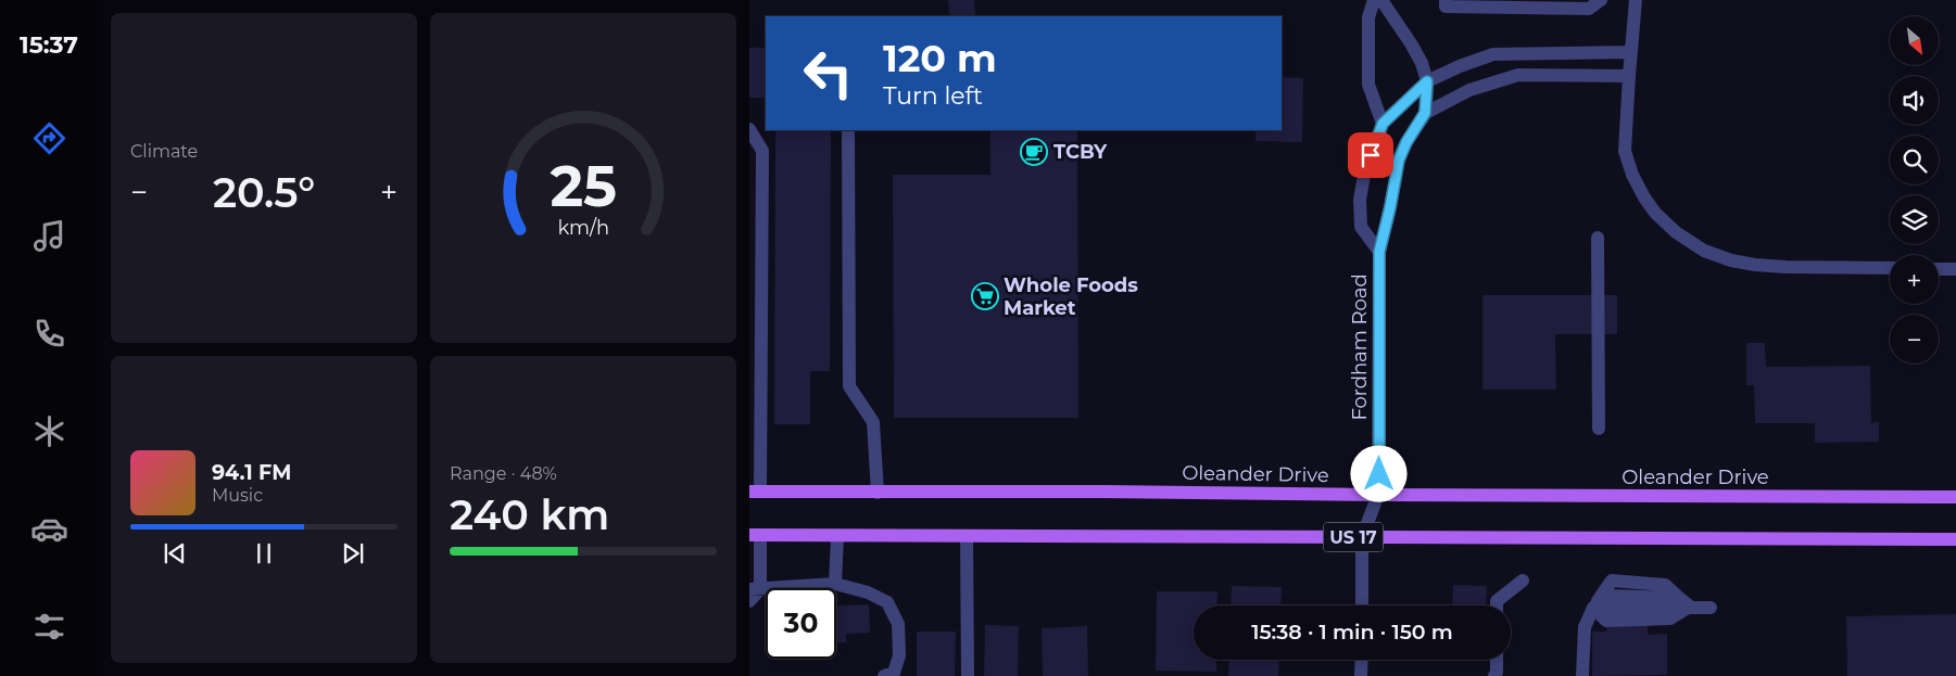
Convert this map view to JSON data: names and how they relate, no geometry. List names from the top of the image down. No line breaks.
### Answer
{"streets":{"main road":["Oleander Drive","US 17"],"street":["Fordham Road"]},"crossings":[["Fordham Road","Oleander Drive"],["Fordham Road","US 17"]],"places":{"cafe":["TCBY"],"supermarket":["Whole Foods Market"]},"north":"bottom right","page":{"tabs":"15:37","tile":["Climate",["Range · 48%","240 km"]],"map_buttons":["+","−"],"turn":["120 m","Turn left"],"heat":["−","20.5°","+"],"song":["94.1 FM","Music"],"limit":"30","trip":"15:38 · 1 min · 150 m","gauge":["25","km/h"]}}
